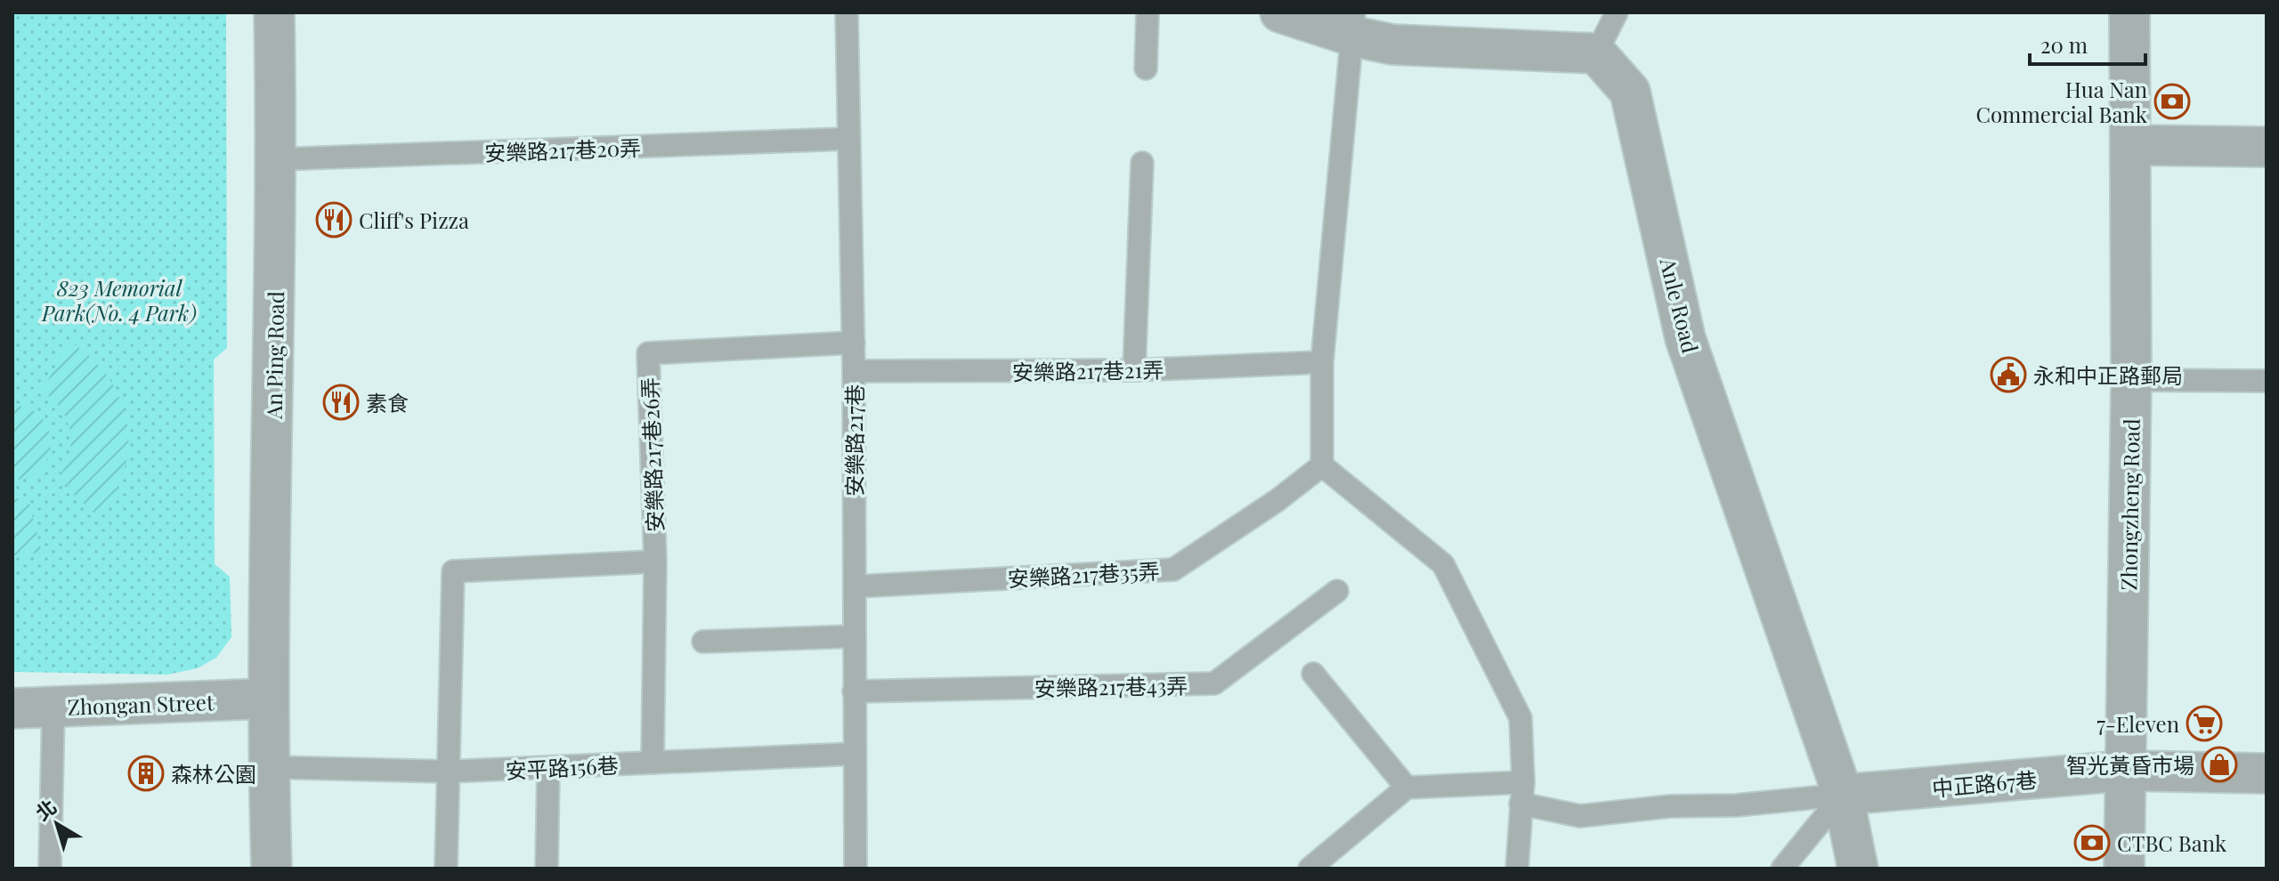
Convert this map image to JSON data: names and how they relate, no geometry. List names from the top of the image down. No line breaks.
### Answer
{"streets":{"street":["Anle Road","An Ping Road","Zhongzheng Road","Zhongan Street","中正路67巷"],"lane":["安樂路217巷20弄","安樂路217巷21弄","安樂路217巷","安樂路217巷26弄","安樂路217巷35弄","安樂路217巷43弄","安平路156巷"]},"crossings":[["安樂路217巷20弄","An Ping Road"],["安樂路217巷20弄","安樂路217巷"],["Anle Road","中正路67巷"],["An Ping Road","Zhongan Street"],["An Ping Road","安平路156巷"],["安樂路217巷21弄","安樂路217巷"],["安樂路217巷","安樂路217巷26弄"],["安樂路217巷","安樂路217巷35弄"],["安樂路217巷","安樂路217巷43弄"],["安樂路217巷","安平路156巷"],["安樂路217巷26弄","安平路156巷"],["Zhongzheng Road","中正路67巷"]],"parks":["823 Memorial Park(No. 4 Park)"],"places":{"bank":["Hua Nan Commercial Bank","CTBC Bank"],"restaurant":["Cliff's Pizza","素食"],"public building":["永和中正路郵局"],"supermarket":["7-Eleven"],"shop":["智光黃昏市場"],"building":["森林公園"]},"scale_bar":"20 m","north":"top left"}
